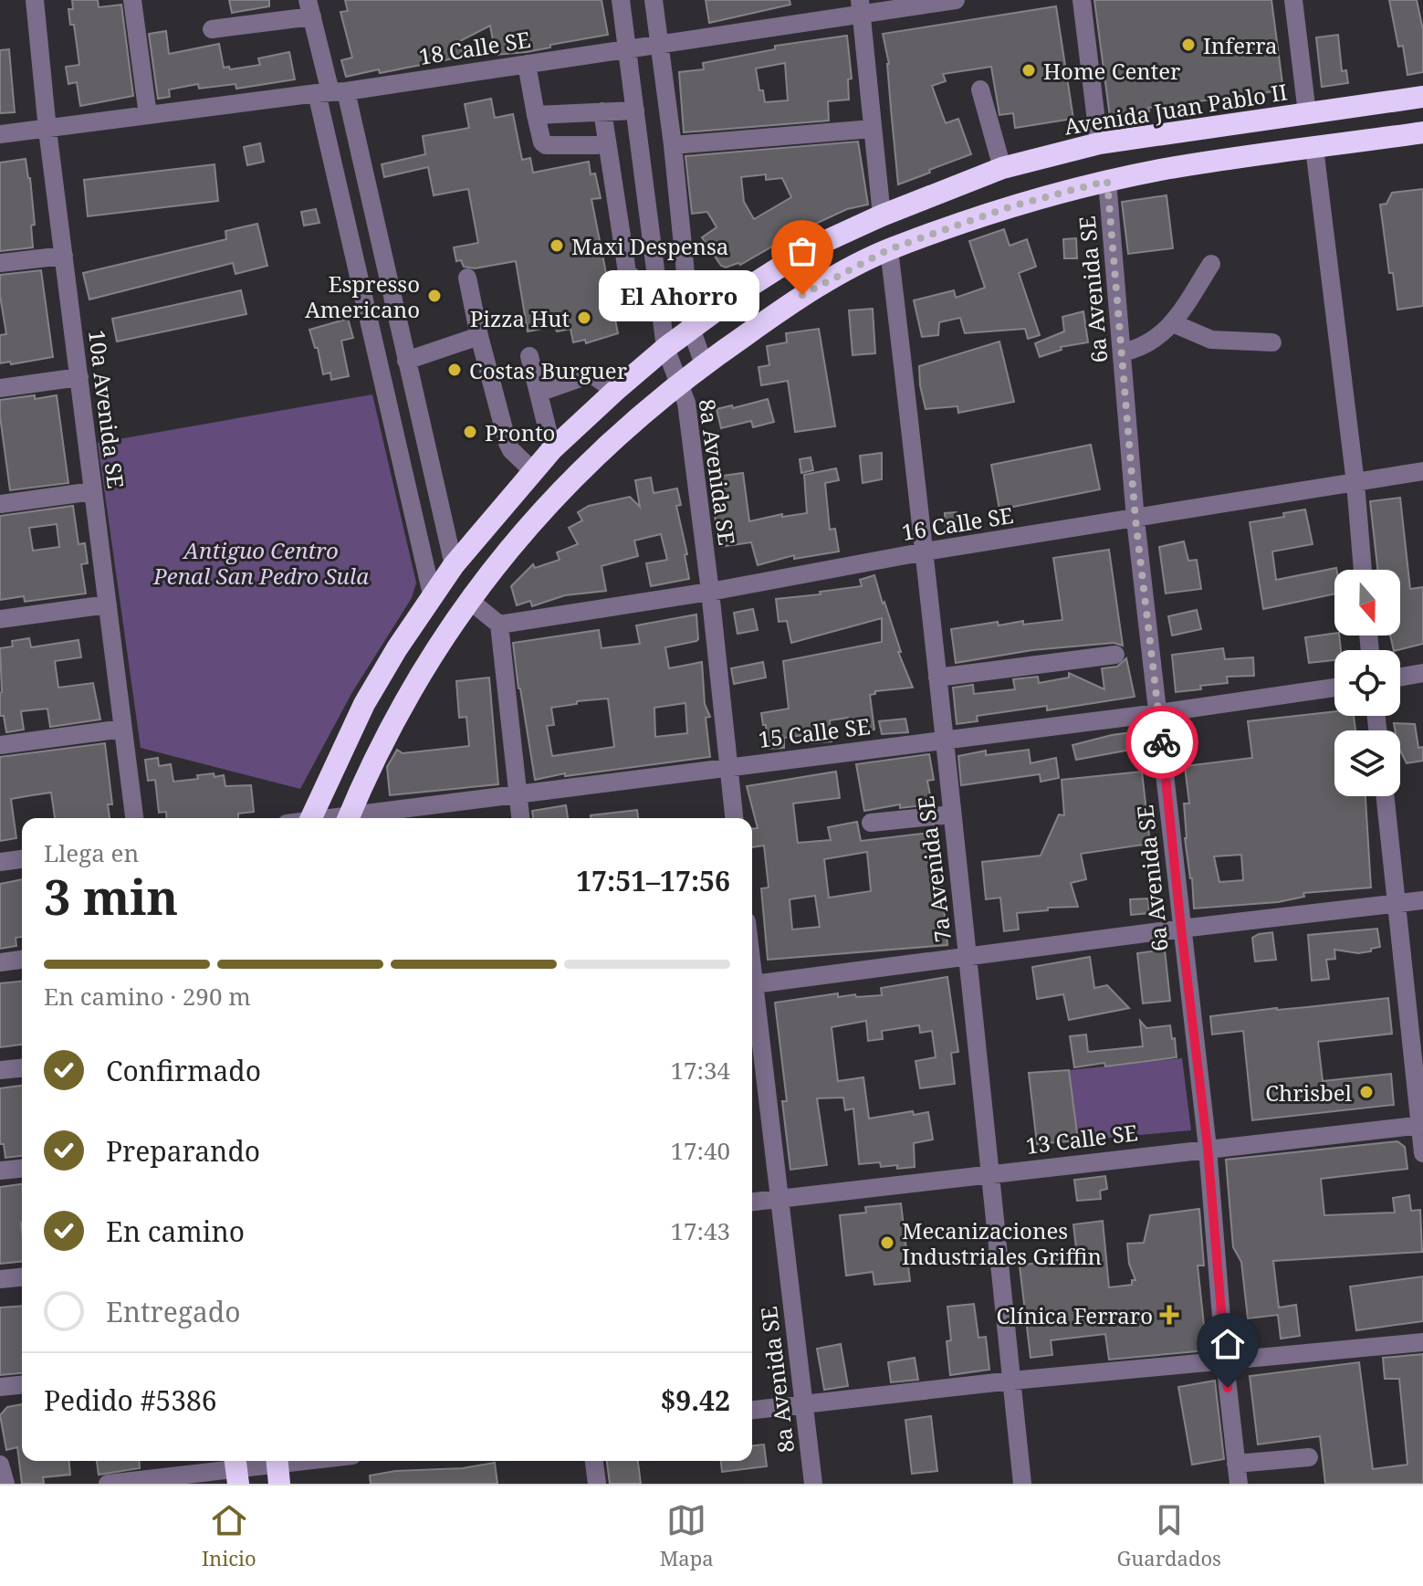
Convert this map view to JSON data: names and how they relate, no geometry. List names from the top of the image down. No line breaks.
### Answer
{"streets":{"highway":["Avenida Juan Pablo II"],"street":["18 Calle SE","6a Avenida SE","10a Avenida SE","8a Avenida SE","16 Calle SE","15 Calle SE","7a Avenida SE","13 Calle SE"]},"crossings":[["18 Calle SE","10a Avenida SE"],["18 Calle SE","8a Avenida SE"],["Avenida Juan Pablo II","8a Avenida SE"],["6a Avenida SE","16 Calle SE"],["6a Avenida SE","15 Calle SE"],["6a Avenida SE","13 Calle SE"],["8a Avenida SE","16 Calle SE"],["8a Avenida SE","15 Calle SE"],["8a Avenida SE","13 Calle SE"],["16 Calle SE","7a Avenida SE"],["15 Calle SE","7a Avenida SE"],["7a Avenida SE","13 Calle SE"]],"parks":["Antiguo Centro Penal San Pedro Sula"],"places":{"other":["Inferra","Home Center","Maxi Despensa","El Ahorro","Espresso Americano","Pizza Hut","Costas Burguer","Pronto","Chrisbel","Mecanizaciones Industriales Griffin"],"health":["Clínica Ferraro"]},"north":"bottom","page":{"bubble":"El Ahorro","heading":["3 min","Llega en","17:51–17:56"],"panel":["Pedido #5386","$9.42"],"bar":"En camino · 290 m","list":[["Confirmado","17:34"],["Preparando","17:40"],["En camino","17:43"],"Entregado"],"tabs":["Inicio","Mapa","Guardados"]}}
